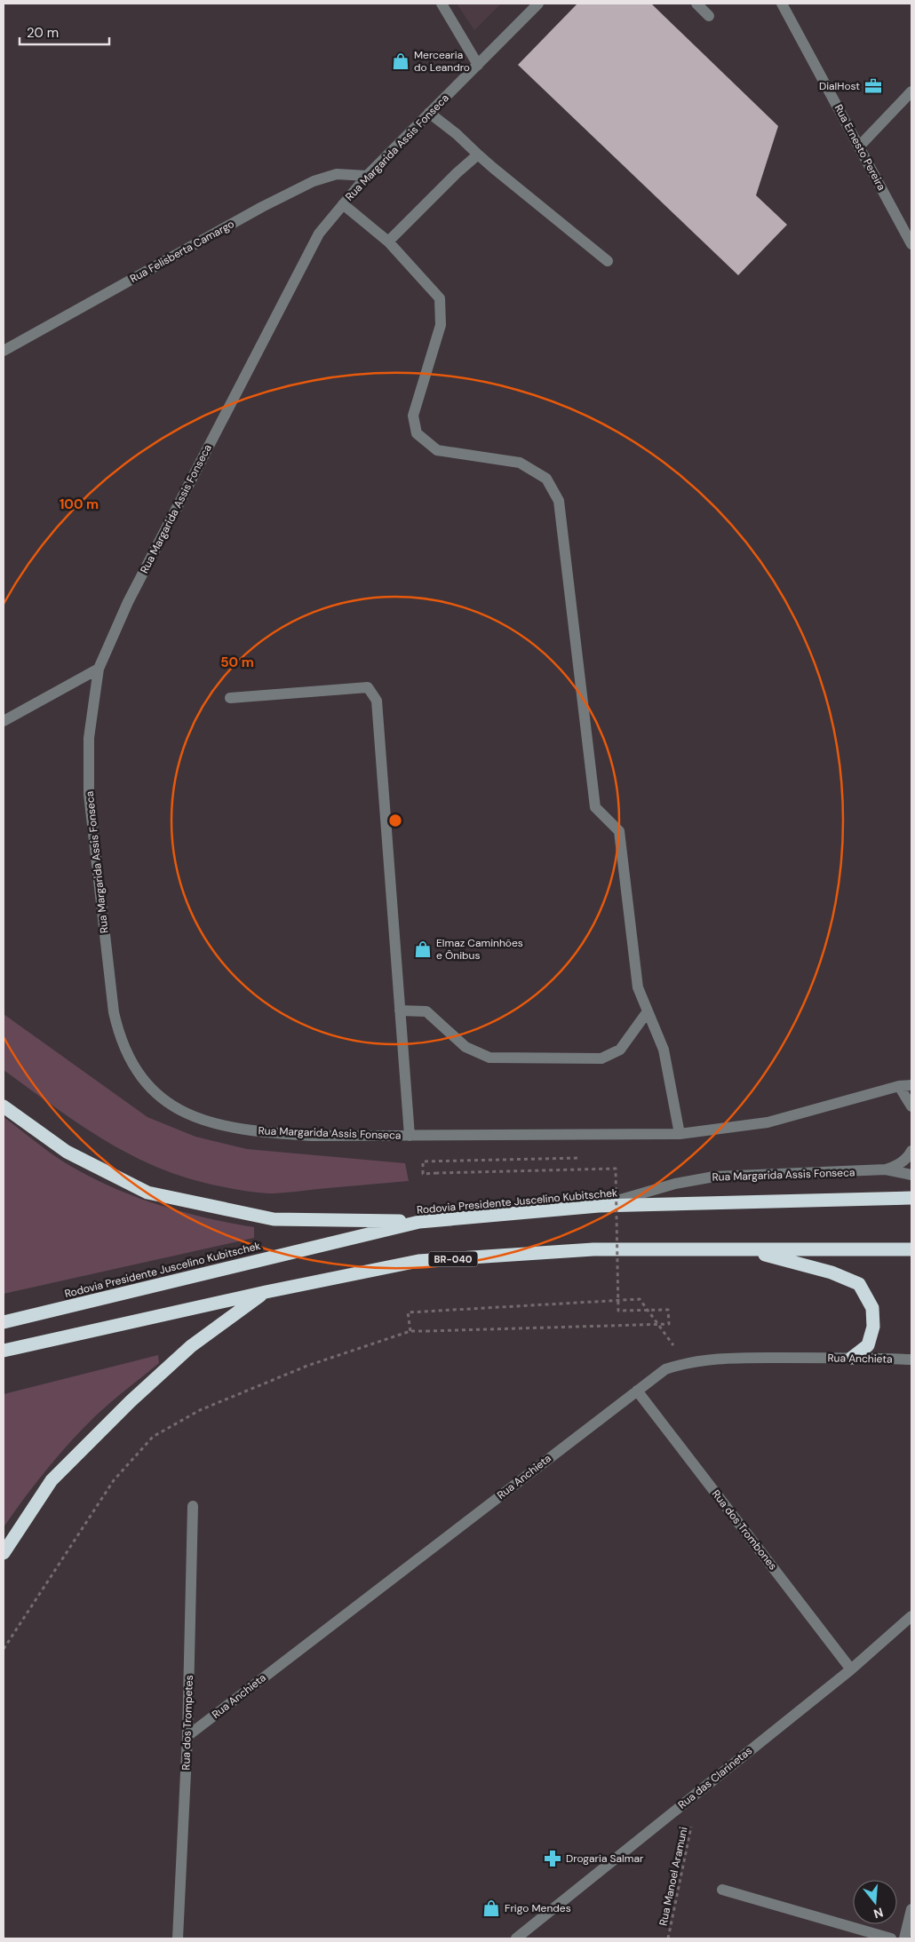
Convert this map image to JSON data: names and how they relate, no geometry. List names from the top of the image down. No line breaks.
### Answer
{"streets":{"highway":["Rodovia Presidente Juscelino Kubitschek","BR-040"],"street":["Rua Margarida Assis Fonseca","Rua Ernesto Pereira","Rua Felisberta Camargo","Rua Anchieta","Rua dos Trombones","Rua dos Trompetes","Rua das Clarinetas"],"path":["Rua Manoel Aramuni"]},"crossings":[["Rua Margarida Assis Fonseca","Rua Felisberta Camargo"],["Rua Margarida Assis Fonseca","Rodovia Presidente Juscelino Kubitschek"],["Rua Anchieta","Rua dos Trombones"],["Rua Anchieta","Rua dos Trompetes"],["Rua dos Trombones","Rua das Clarinetas"],["Rua das Clarinetas","Rua Manoel Aramuni"]],"places":{"shop":["Mercearia do Leandro","Elmaz Caminhões e Ônibus","Frigo Mendes"],"office":["DialHost"],"pharmacy":["Drogaria Salmar"]},"scale_bar":"20 m","north":"bottom","rings":["100 m","50 m"]}
